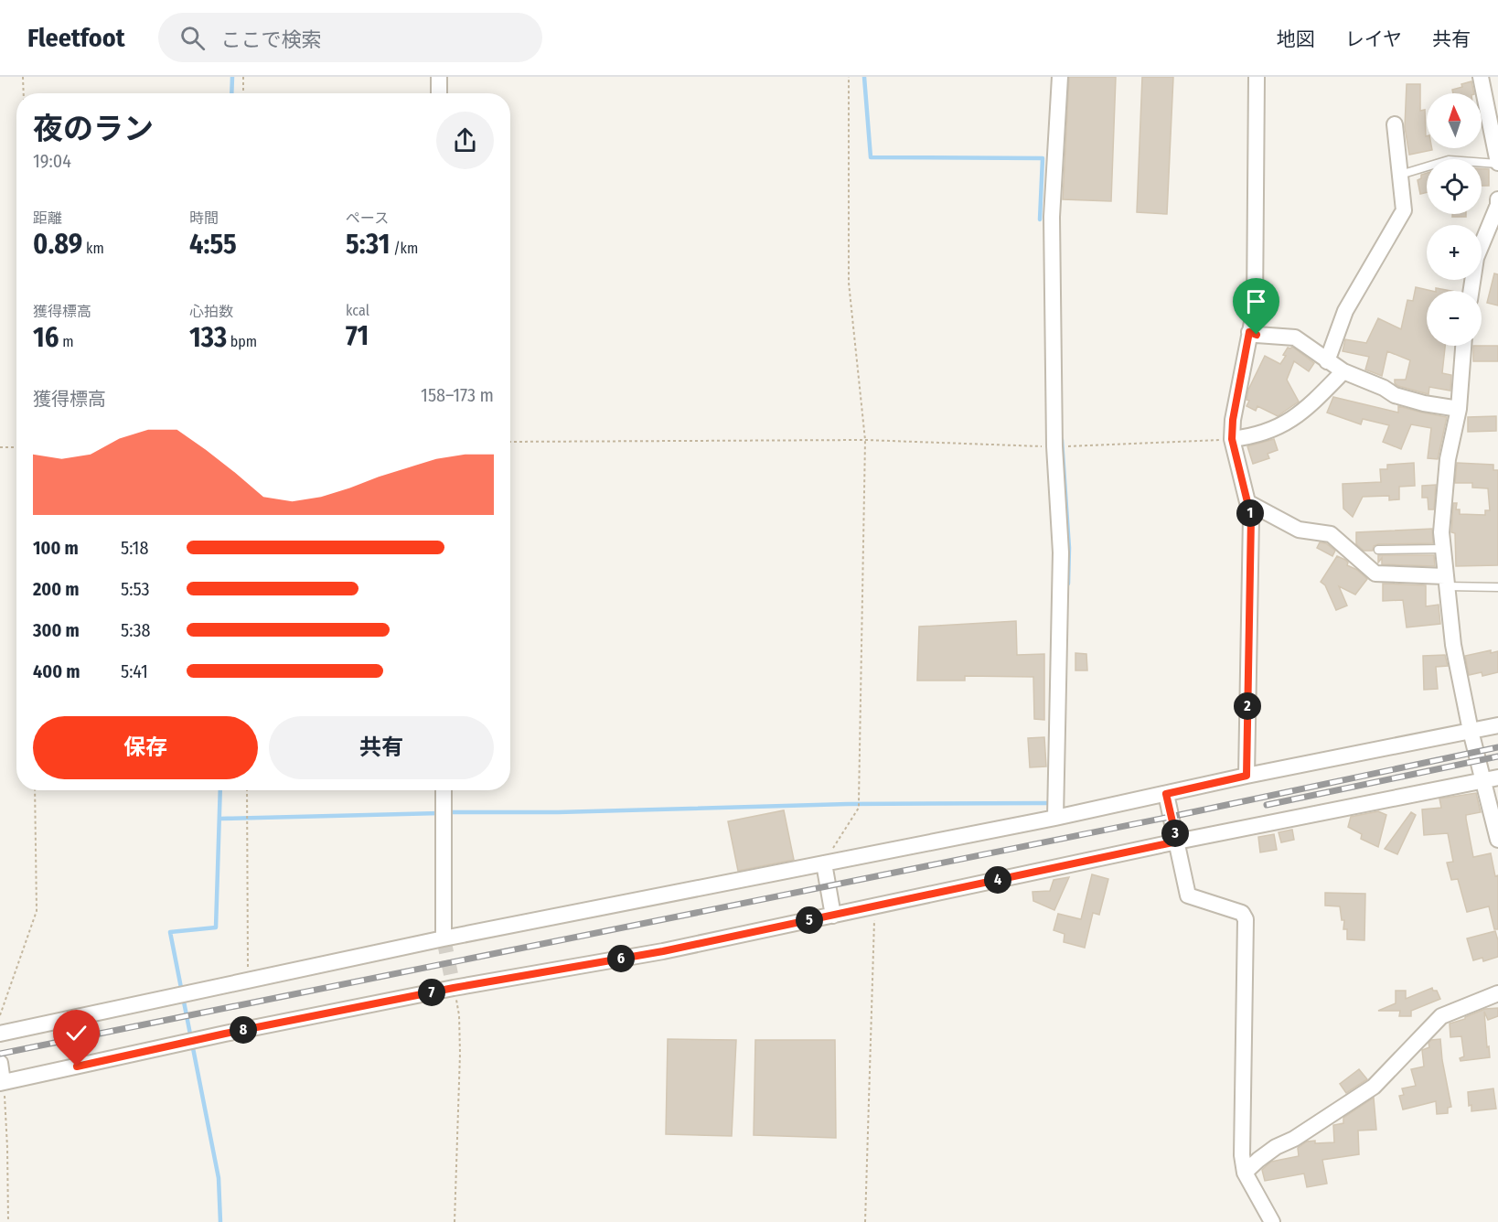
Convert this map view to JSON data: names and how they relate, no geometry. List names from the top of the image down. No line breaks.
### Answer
{"north":"top","page":{"header":"Fleetfoot","search":"ここで検索","nav":["地図","レイヤ","共有"],"map_buttons":["+","−"],"heading":["夜のラン","19:04"],"stats":[["距離","0.89 km"],["時間","4:55"],["ペース","5:31 /km"],["獲得標高","16 m"],["心拍数","133 bpm"],["kcal","71"]],"chart":["獲得標高","158–173 m"],"pins":["1","2","3","4","5","6","7","8"],"list":[{"name":"100 m","note":"5:18"},{"name":"200 m","note":"5:53"},{"name":"300 m","note":"5:38"},{"name":"400 m","note":"5:41"}],"buttons":["保存","共有"]}}
